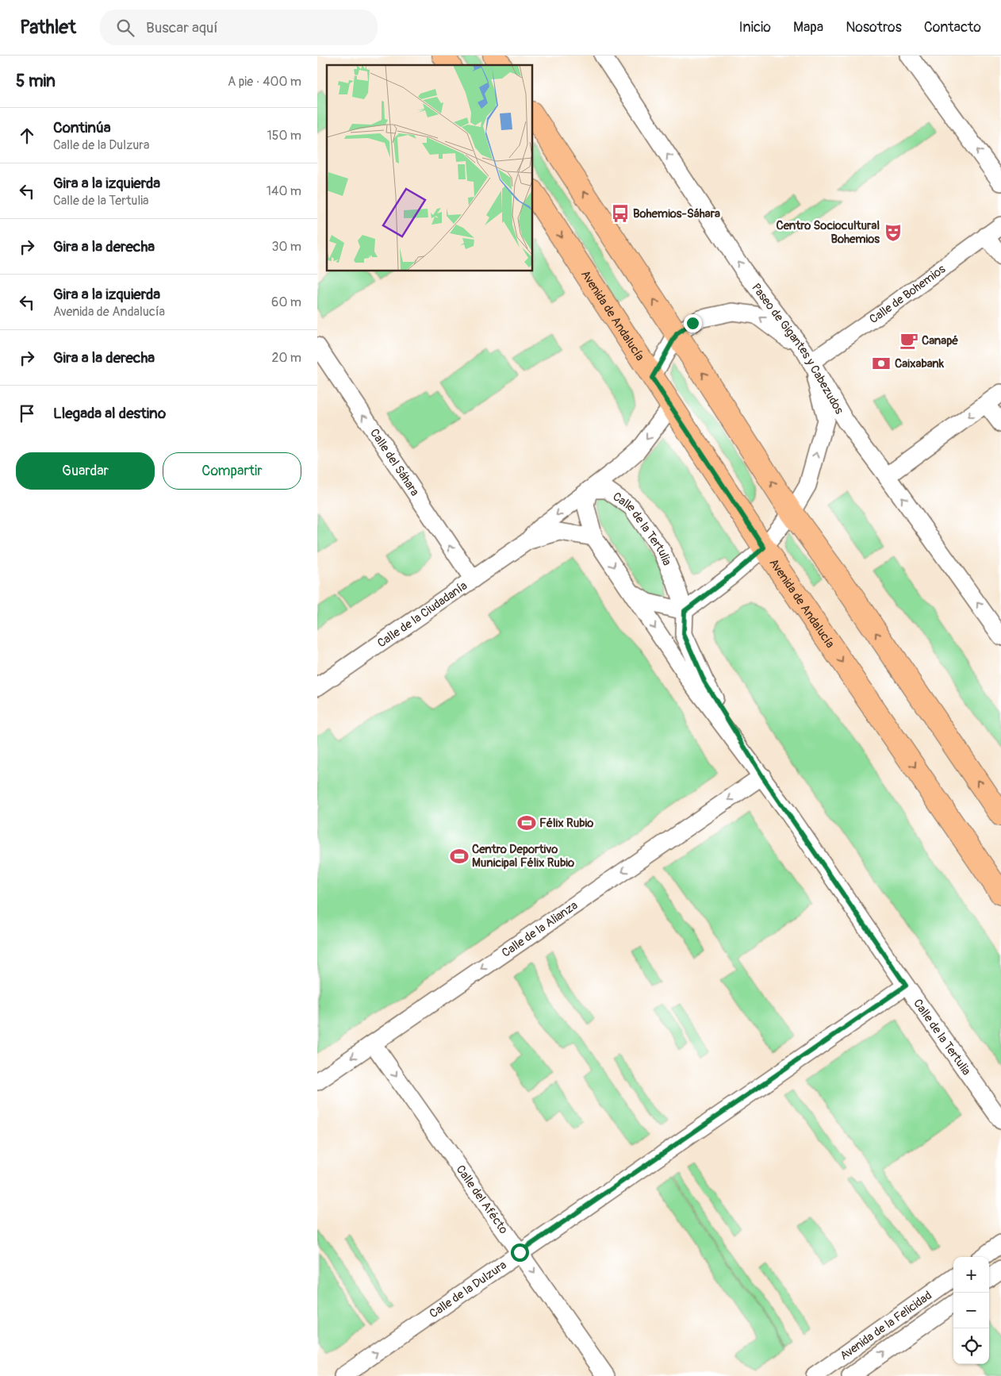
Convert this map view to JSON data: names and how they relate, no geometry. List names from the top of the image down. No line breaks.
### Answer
{"streets":{"main road":["Avenida de Andalucía"],"street":["Calle de Bohemios","Paseo de Gigantes y Cabezudos","Calle del Sáhara","Calle de la Tertulia","Calle de la Ciudadanía","Calle de la Alianza","Calle del Afécto","Calle de la Dulzura","Avenida de la Felicidad"]},"crossings":[["Calle de Bohemios","Paseo de Gigantes y Cabezudos"],["Avenida de Andalucía","Calle de la Ciudadanía"],["Calle del Sáhara","Calle de la Ciudadanía"],["Calle de la Tertulia","Calle de la Ciudadanía"],["Calle de la Tertulia","Calle de la Alianza"],["Calle de la Tertulia","Calle de la Dulzura"],["Calle de la Alianza","Calle del Afécto"],["Calle del Afécto","Calle de la Dulzura"]],"one_way":["Paseo de Gigantes y Cabezudos","Calle del Sáhara","Calle de la Ciudadanía","Calle de la Alianza","Calle del Afécto"],"places":{"bus stop":["Bohemios-Sáhara"],"theatre":["Centro Sociocultural Bohemios"],"cafe":["Canapé"],"bank":["Caixabank"],"sports":["Félix Rubio","Centro Deportivo Municipal Félix Rubio"]},"page":{"header":"Pathlet","search":"Buscar aquí","nav":["Inicio","Mapa","Nosotros","Contacto"],"heading":["5 min","A pie · 400 m"],"list":[["Continúa","Calle de la Dulzura","150 m"],["Gira a la izquierda","Calle de la Tertulia","140 m"],["Gira a la derecha","30 m"],["Gira a la izquierda","Avenida de Andalucía","60 m"],["Gira a la derecha","20 m"],"Llegada al destino"],"buttons":["Guardar","Compartir"],"map_buttons":["+","−"]}}
